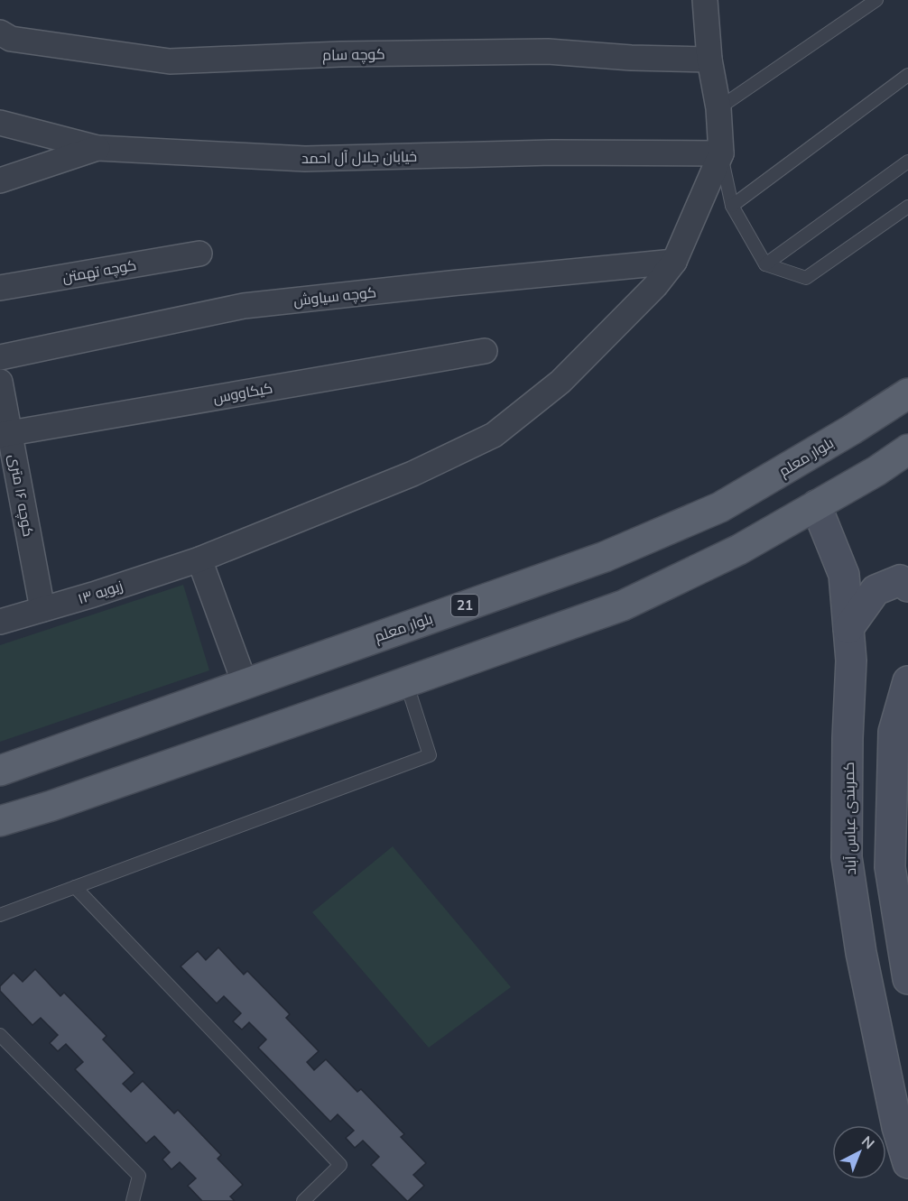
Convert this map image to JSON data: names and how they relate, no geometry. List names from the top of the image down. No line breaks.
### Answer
{"streets":{"main road":["بلوار معلم","21","کمربندی عباس آباد"],"street":["کوچه سام","خیابان جلال آل احمد","کوچه تهمتن","کوچه سیاوش","کیکاووس","کوچه ۱۶ متری","زیویه ۱۳"]},"crossings":[["خیابان جلال آل احمد","زیویه ۱۳"],["کوچه سیاوش","زیویه ۱۳"],["کیکاووس","کوچه ۱۶ متری"],["کوچه ۱۶ متری","زیویه ۱۳"]],"north":"top right"}
